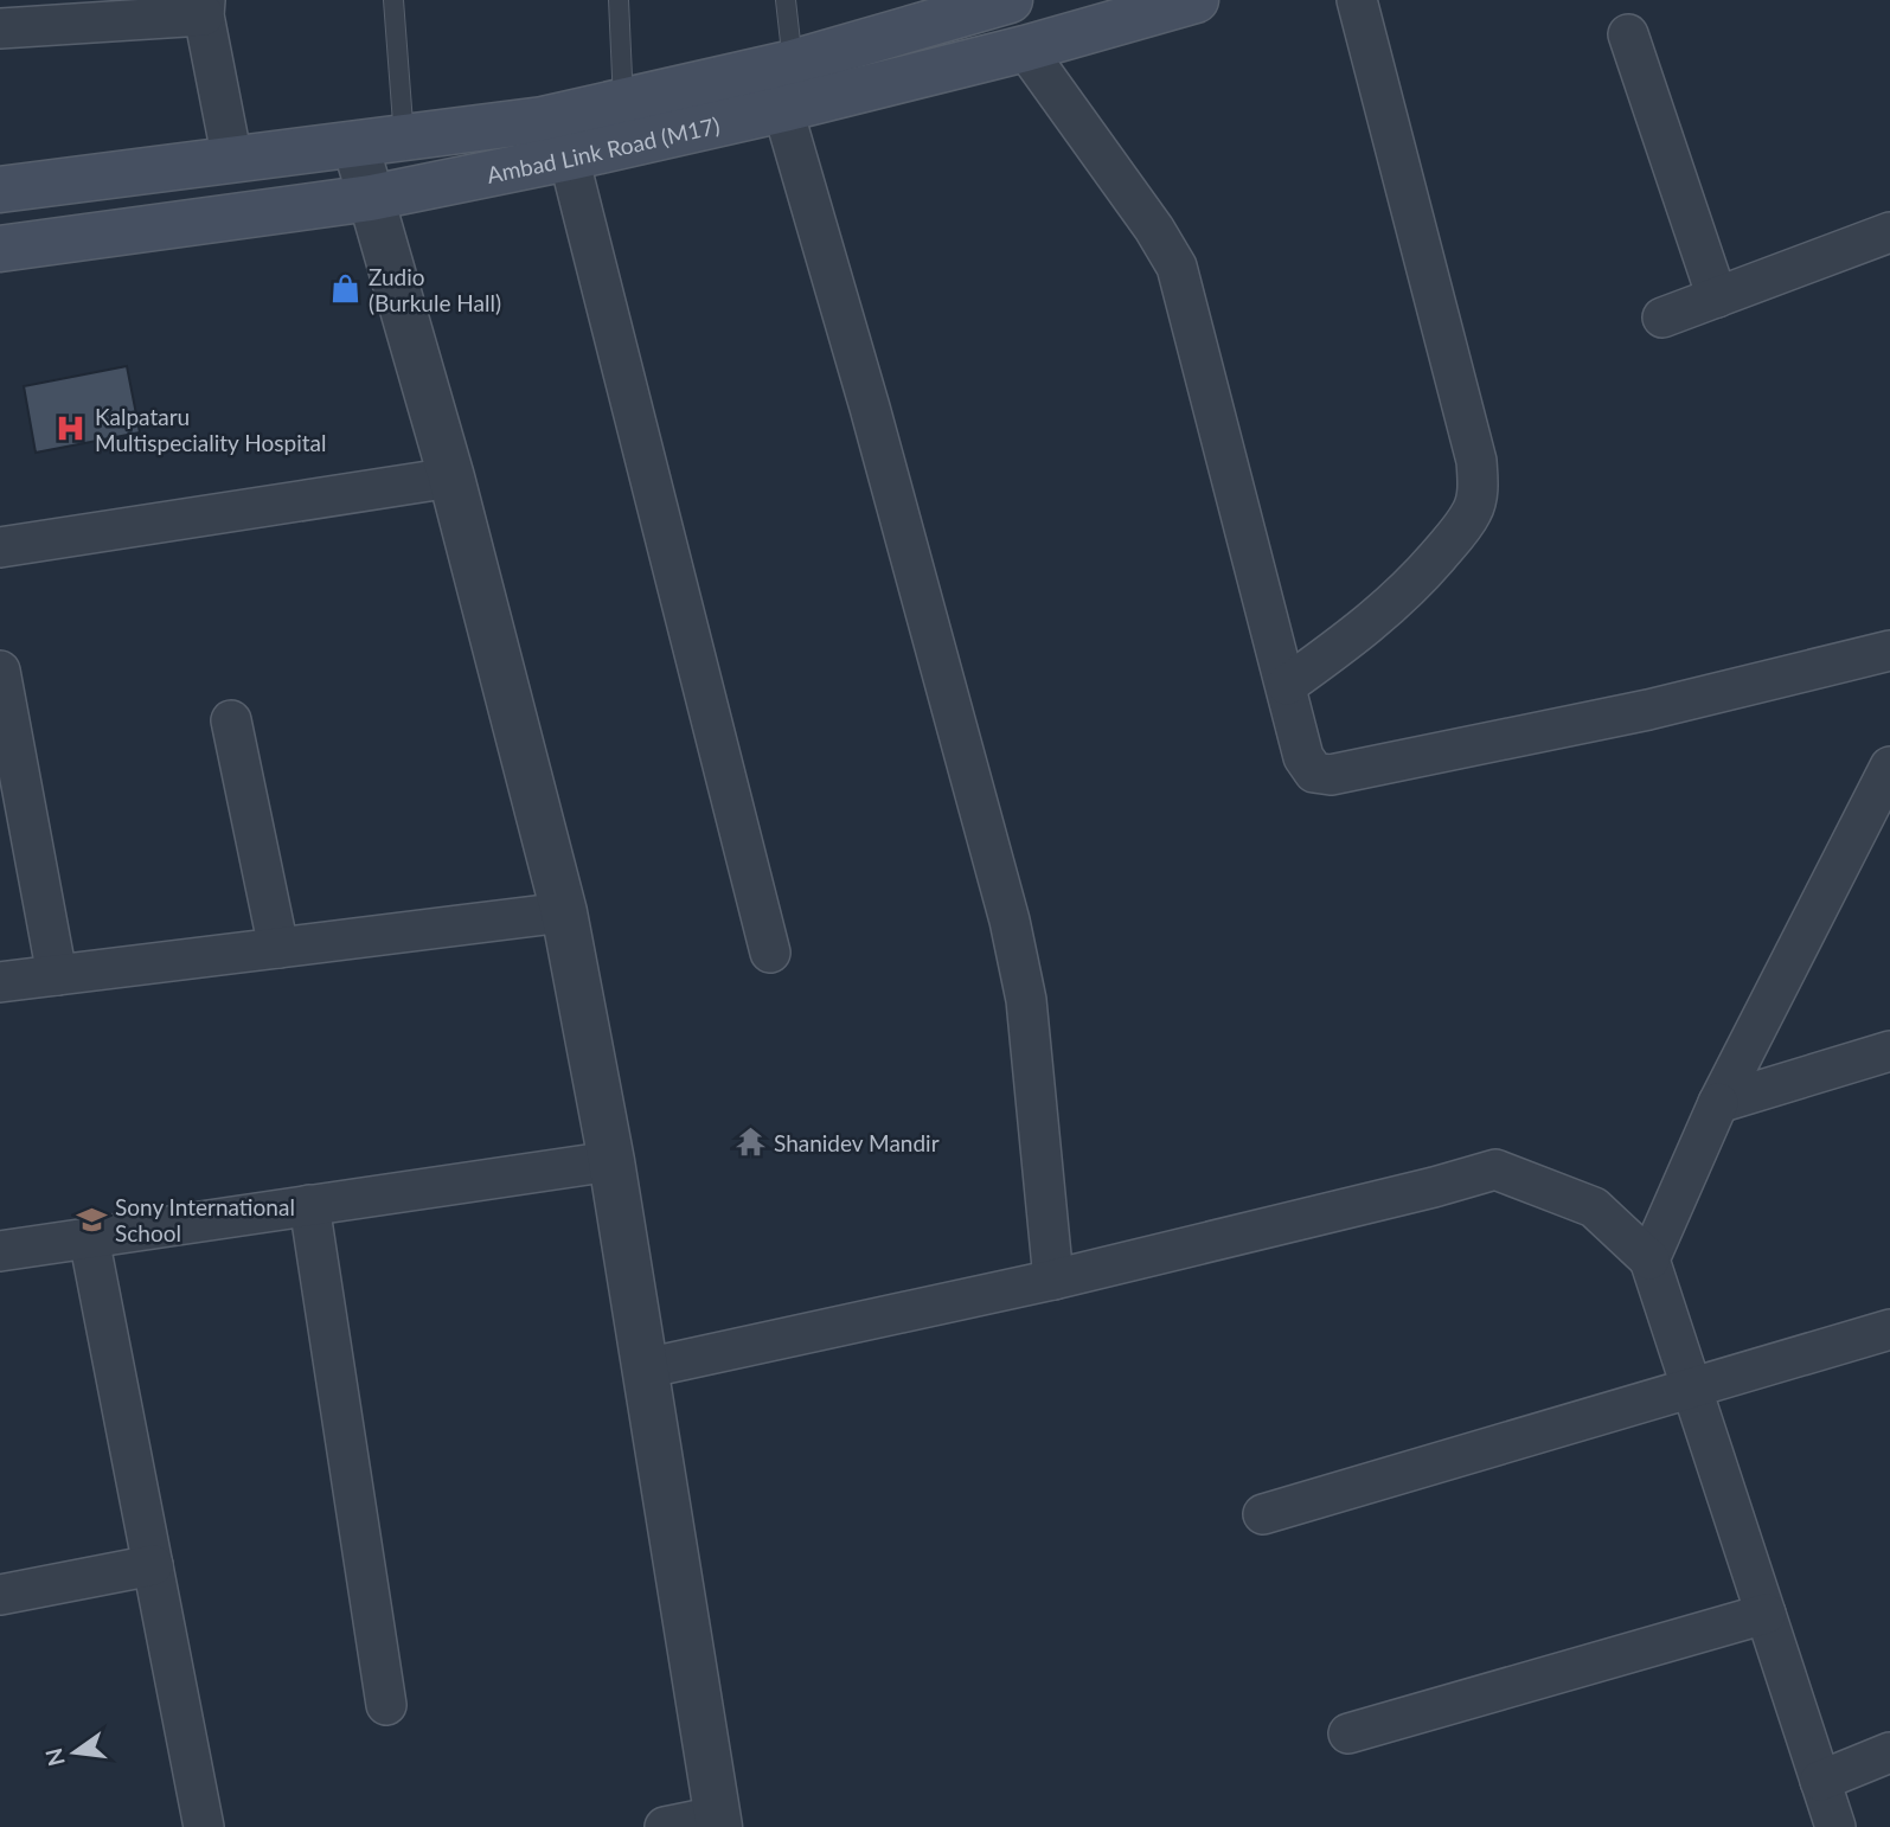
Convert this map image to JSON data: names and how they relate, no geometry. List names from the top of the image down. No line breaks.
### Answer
{"streets":{"main road":["Ambad Link Road (M17)"]},"places":{"shop":["Zudio (Burkule Hall)"],"hospital":["Kalpataru Multispeciality Hospital"],"temple":["Shanidev Mandir"],"school or university":["Sony International School"]},"north":"left"}
